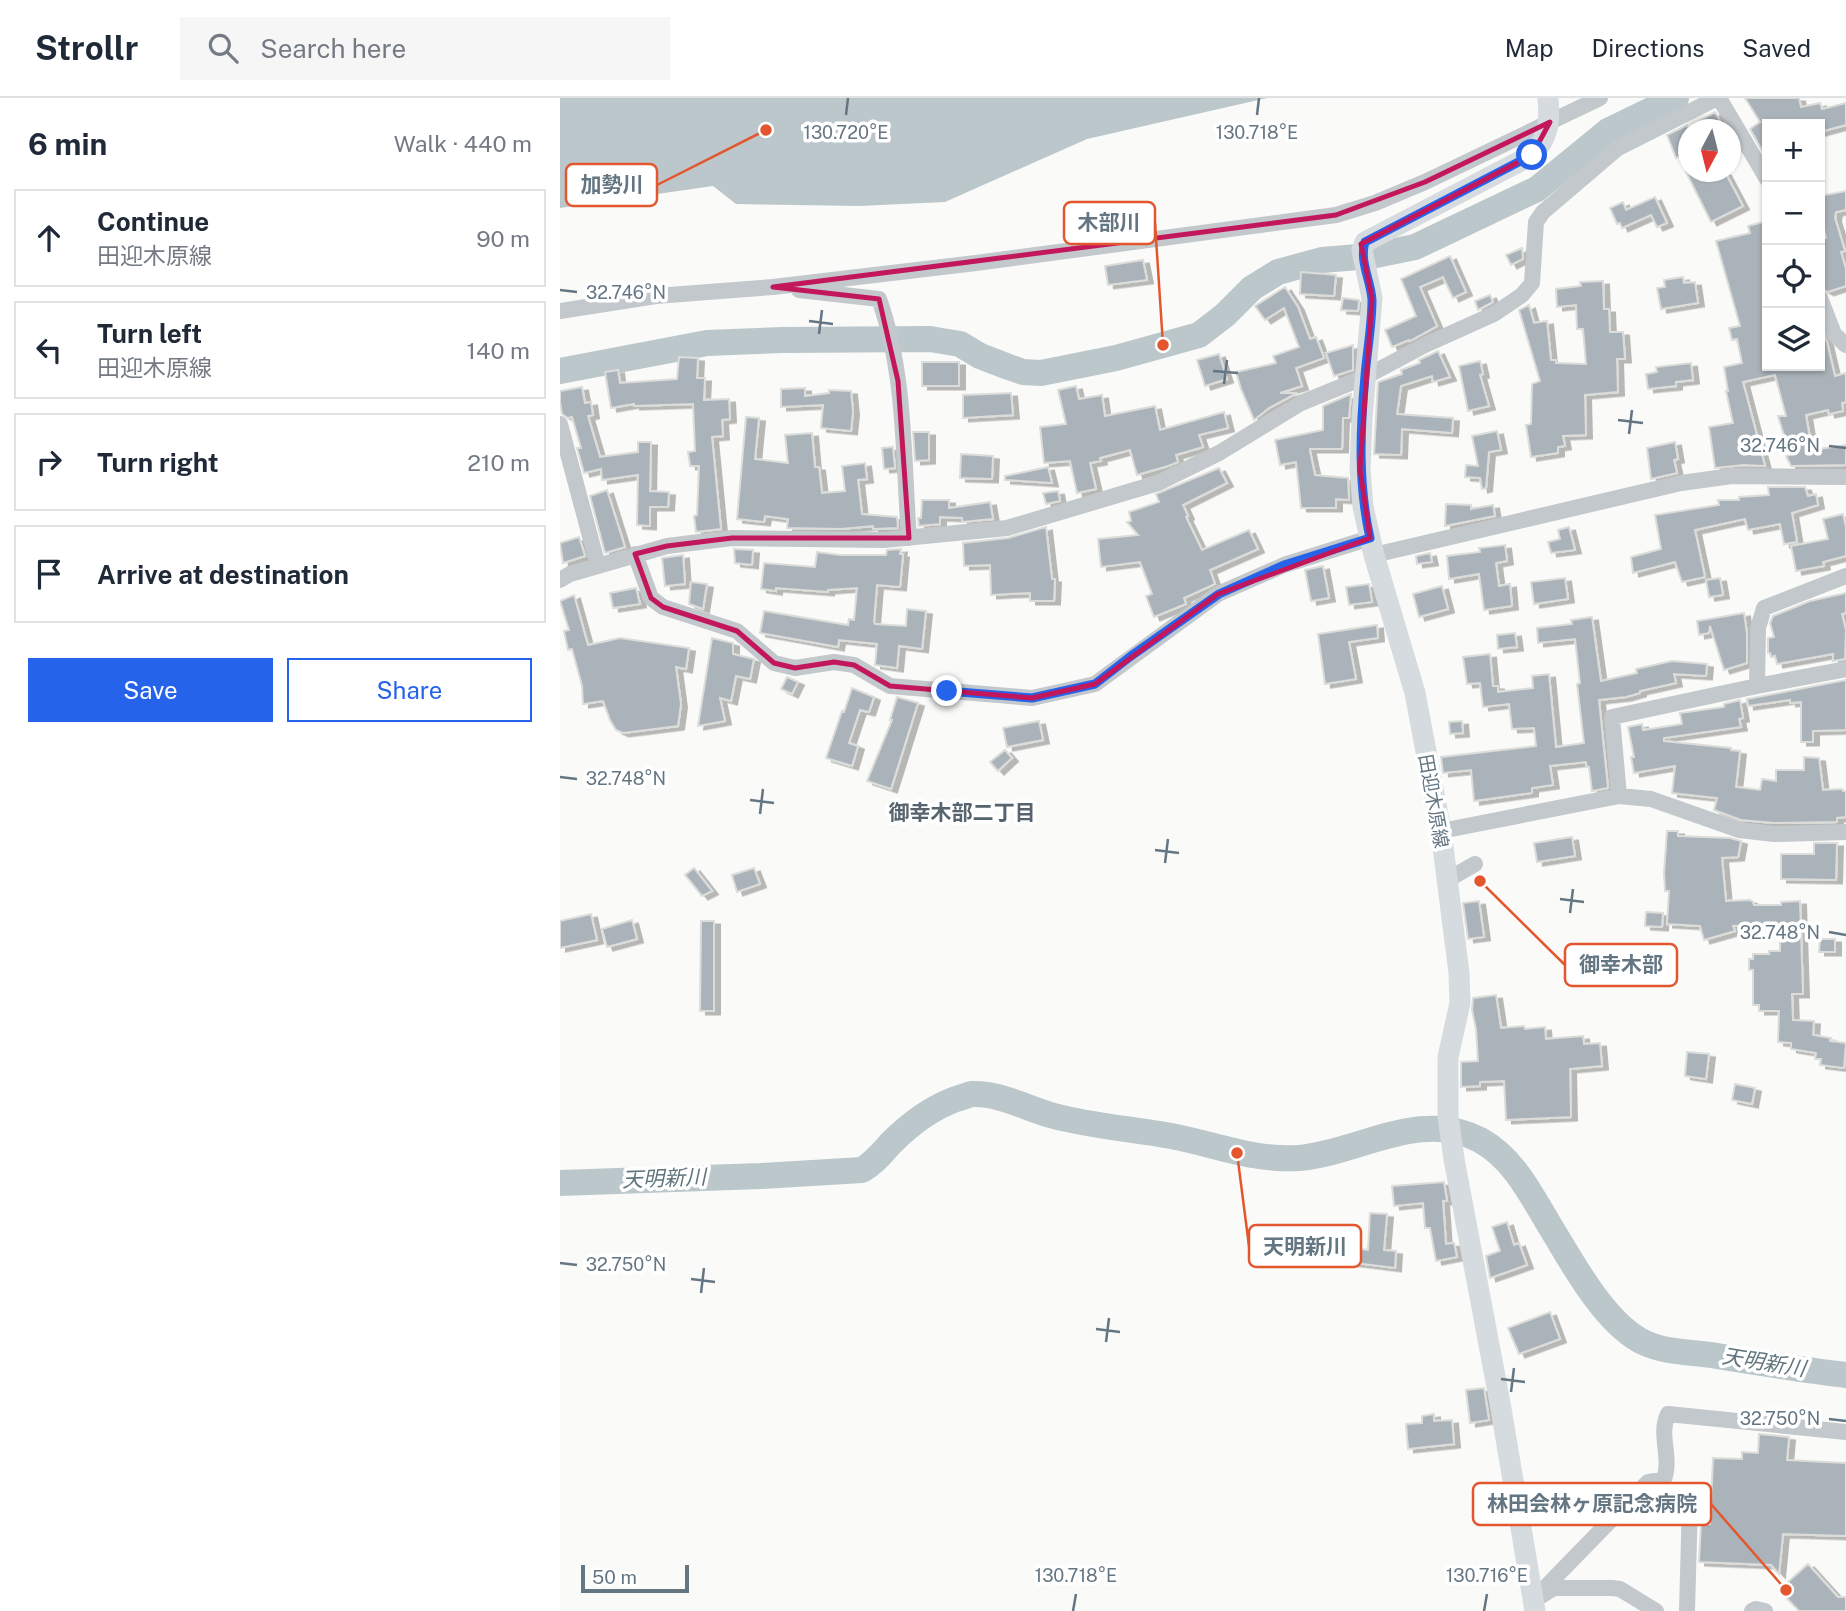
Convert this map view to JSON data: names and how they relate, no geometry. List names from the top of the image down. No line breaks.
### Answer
{"streets":{"main road":["田迎木原線"]},"districts":["御幸木部二丁目"],"water":["天明新川"],"places":["加勢川","木部川","御幸木部","天明新川","林田会林ヶ原記念病院"],"scale_bar":"50 m","north":"bottom","page":{"header":"Strollr","search":"Search here","nav":["Map","Directions","Saved"],"heading":["6 min","Walk · 440 m"],"map_buttons":["+","−"],"list":[["Continue","田迎木原線","90 m"],["Turn left","田迎木原線","140 m"],["Turn right","210 m"],"Arrive at destination"],"buttons":["Save","Share"],"scale":"50 m"},"coordinates":["130.720°E","130.718°E","32.746°N","32.748°N","32.750°N","130.716°E"]}
